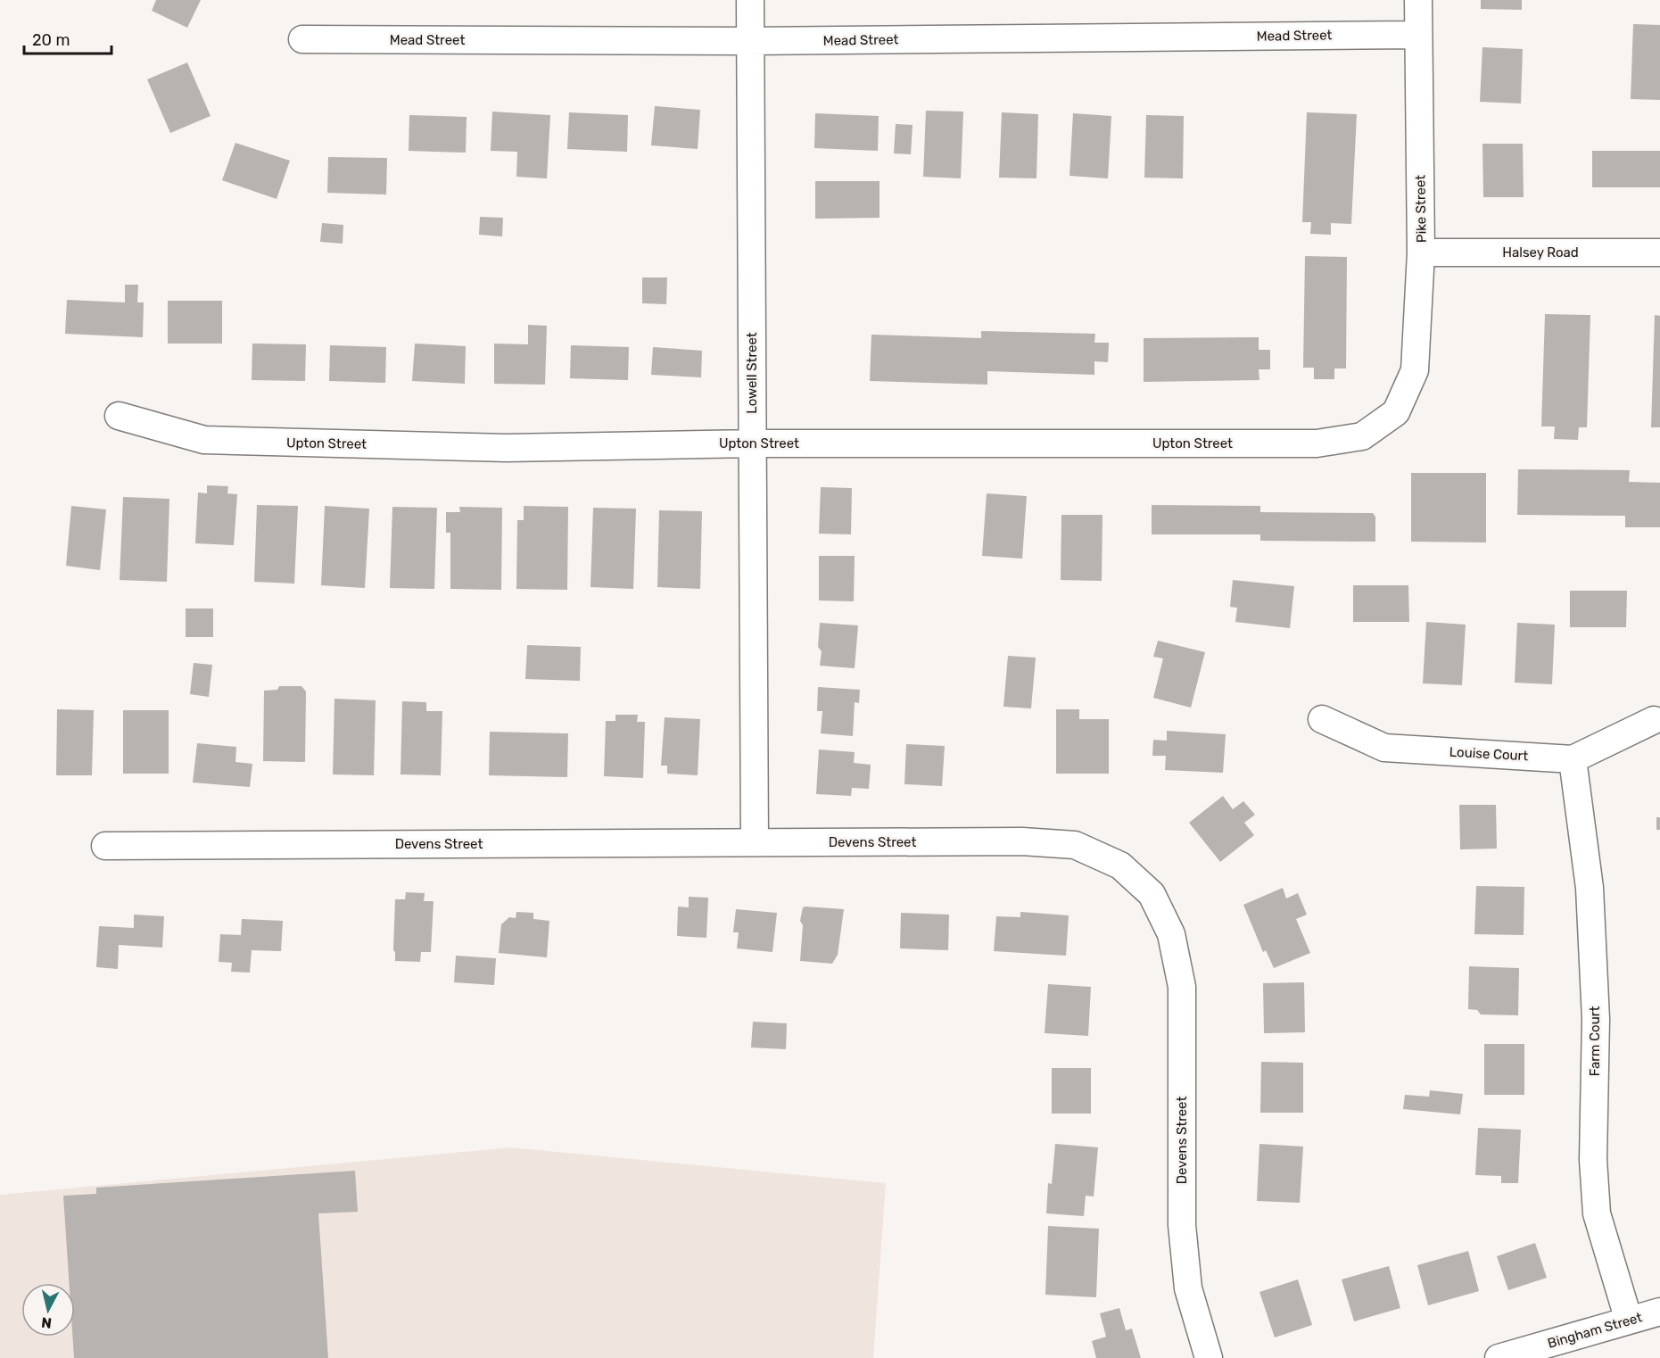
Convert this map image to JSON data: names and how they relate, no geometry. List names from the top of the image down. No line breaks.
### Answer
{"streets":{"street":["Mead Street","Pike Street","Halsey Road","Lowell Street","Upton Street","Louise Court","Devens Street","Farm Court","Bingham Street"]},"crossings":[["Mead Street","Pike Street"],["Mead Street","Lowell Street"],["Pike Street","Halsey Road"],["Pike Street","Upton Street"],["Lowell Street","Upton Street"],["Lowell Street","Devens Street"],["Louise Court","Farm Court"],["Farm Court","Bingham Street"]],"scale_bar":"20 m","north":"bottom"}
